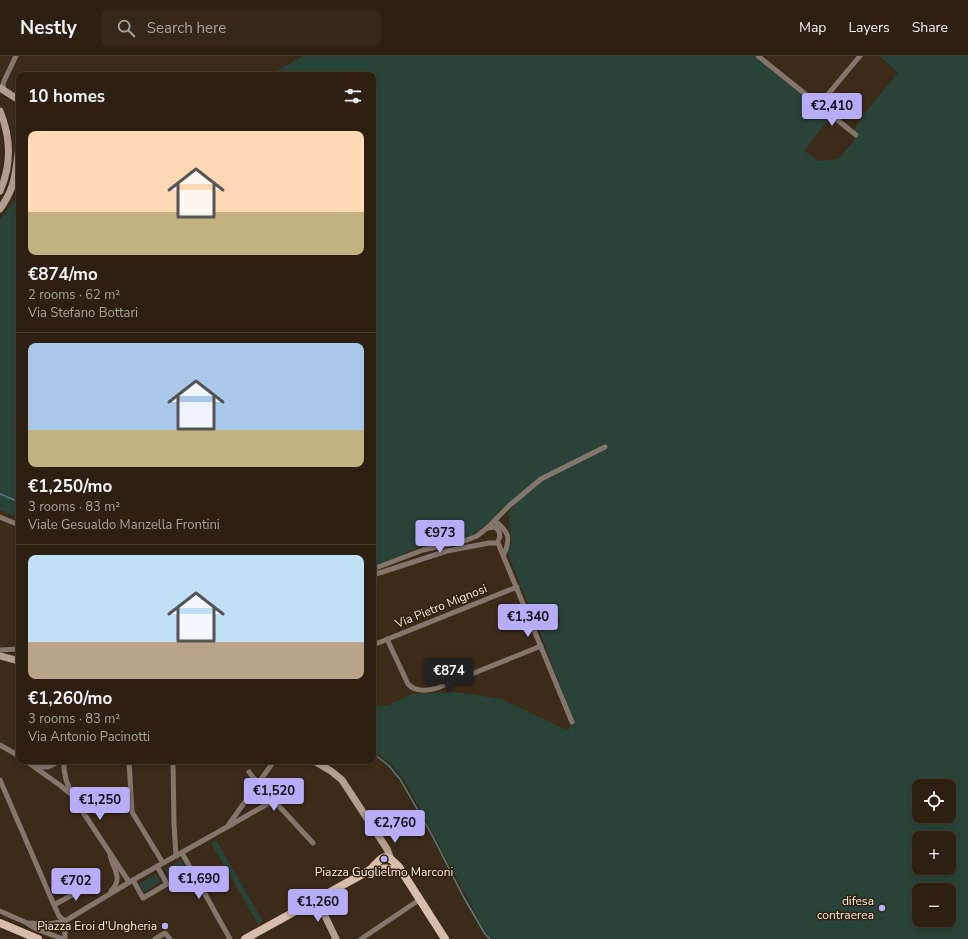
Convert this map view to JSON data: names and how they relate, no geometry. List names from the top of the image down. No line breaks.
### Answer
{"streets":{"street":["Via Pietro Mignosi"]},"places":["Piazza Guglielmo Marconi","difesa contraerea","Piazza Eroi d'Ungheria"],"page":{"header":"Nestly","search":"Search here","nav":["Map","Layers","Share"],"heading":"10 homes","price":["€2,410","€973","€1,340","€874","€1,520","€1,250","€2,760","€1,690","€702","€1,260"],"list":[{"name":"€874/mo","note":"2 rooms · 62 m² · Via Stefano Bottari"},{"name":"€1,250/mo","note":"3 rooms · 83 m² · Viale Gesualdo Manzella Frontini"},{"name":"€1,260/mo","note":"3 rooms · 83 m² · Via Antonio Pacinotti"}],"map_buttons":["+","−"]}}
